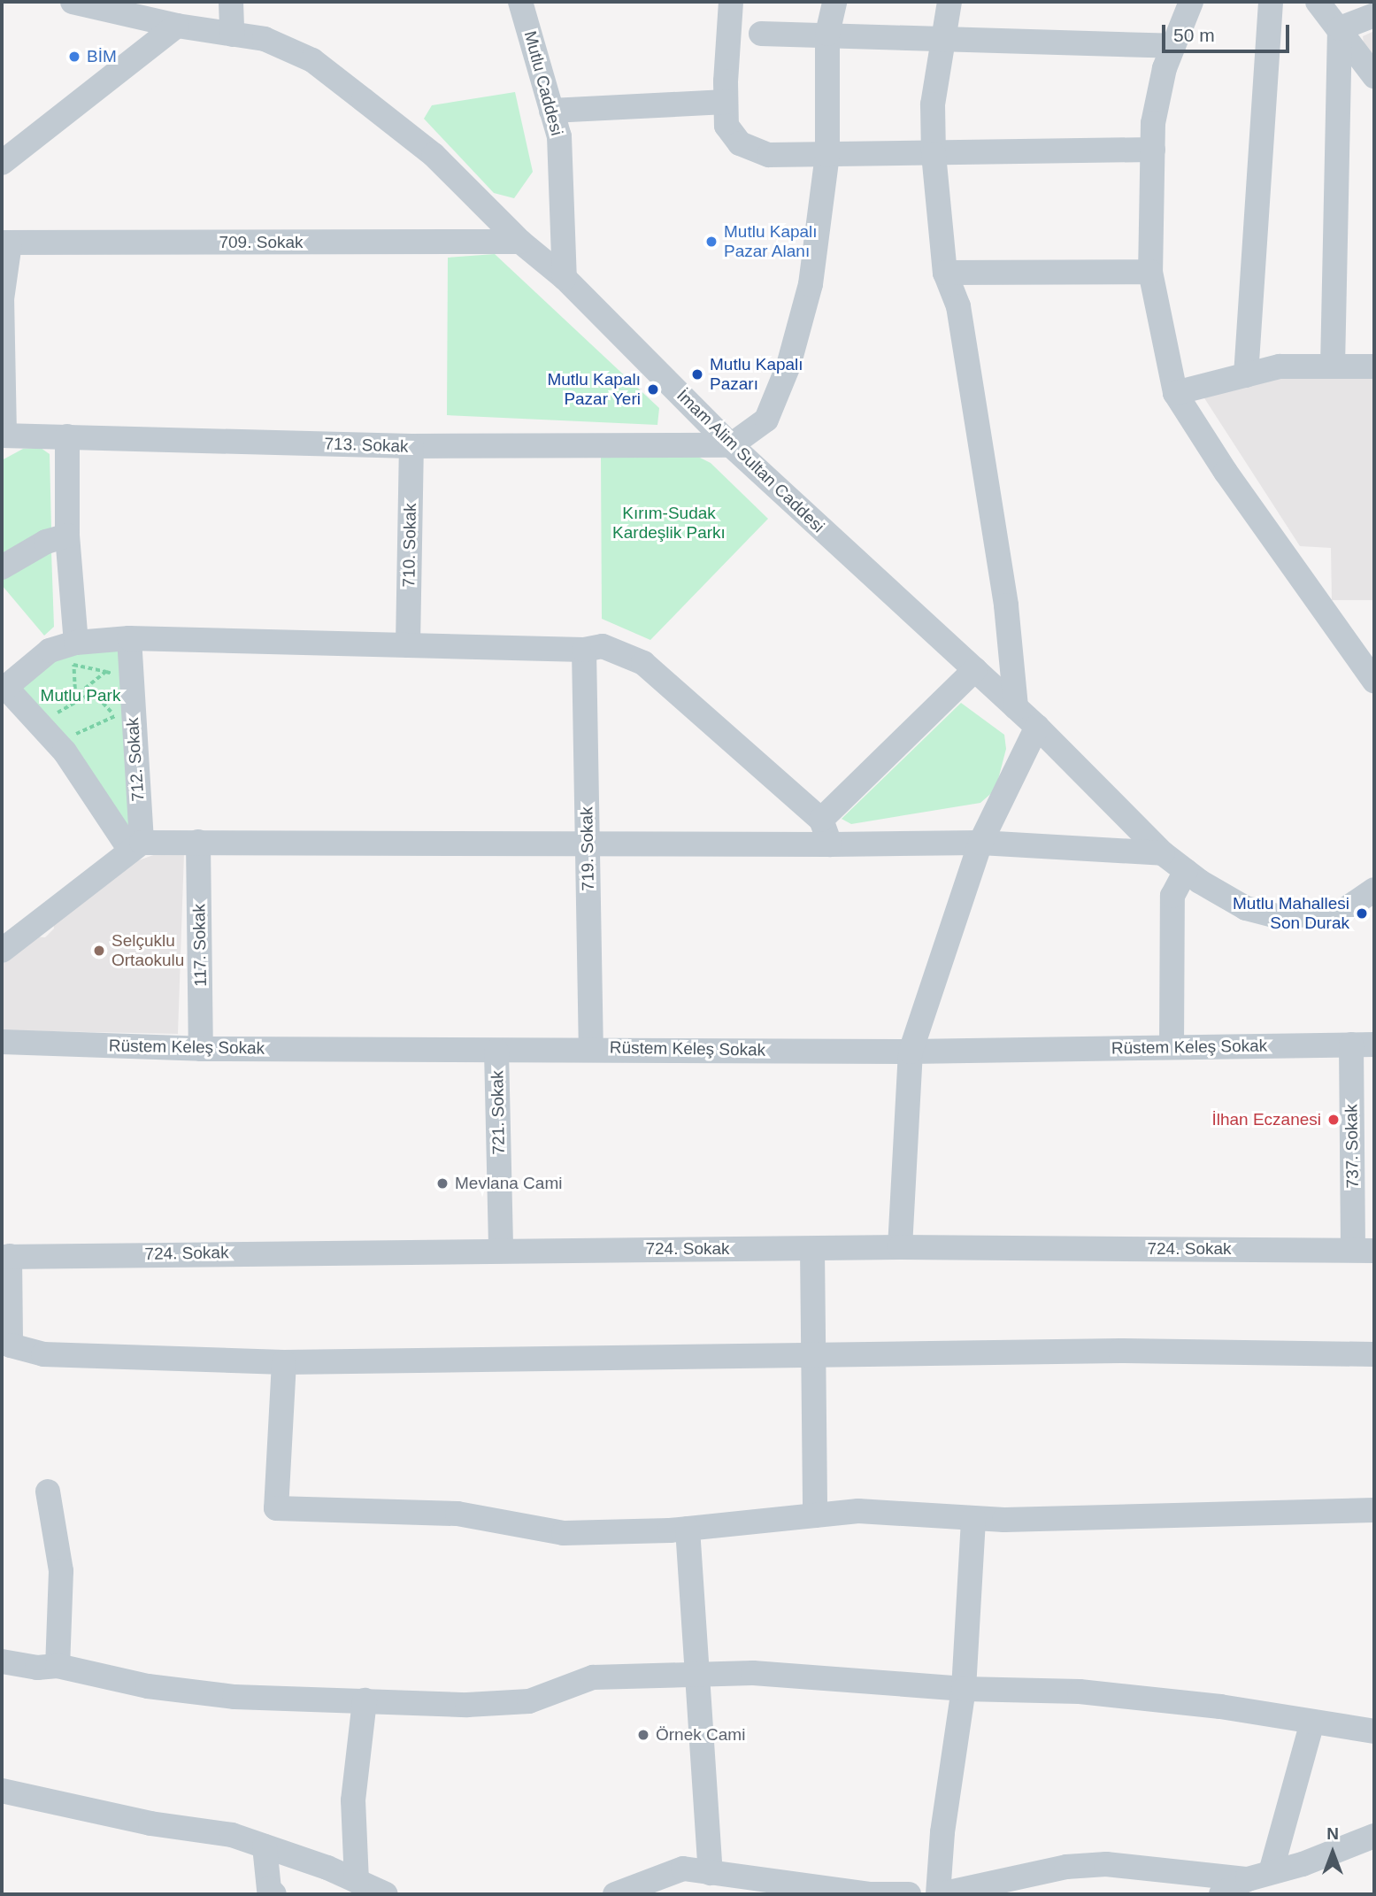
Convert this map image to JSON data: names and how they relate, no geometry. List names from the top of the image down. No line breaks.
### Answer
{"streets":{"street":["Mutlu Caddesi","709. Sokak","713. Sokak","İmam Alim Sultan Caddesi","710. Sokak","712. Sokak","719. Sokak","117. Sokak","Rüstem Keleş Sokak","721. Sokak","737. Sokak","724. Sokak"]},"crossings":[["Mutlu Caddesi","İmam Alim Sultan Caddesi"],["709. Sokak","İmam Alim Sultan Caddesi"],["713. Sokak","İmam Alim Sultan Caddesi"],["713. Sokak","710. Sokak"],["719. Sokak","Rüstem Keleş Sokak"],["117. Sokak","Rüstem Keleş Sokak"],["Rüstem Keleş Sokak","721. Sokak"],["Rüstem Keleş Sokak","737. Sokak"],["721. Sokak","724. Sokak"],["737. Sokak","724. Sokak"]],"parks":["Kırım-Sudak Kardeşlik Parkı","Mutlu Park"],"places":["BİM","Mutlu Kapalı Pazar Alanı","Mutlu Kapalı Pazarı","Mutlu Kapalı Pazar Yeri","Mutlu Mahallesi Son Durak","Selçuklu Ortaokulu","İlhan Eczanesi","Mevlana Cami","Örnek Cami"],"scale_bar":"50 m","north":"top"}
